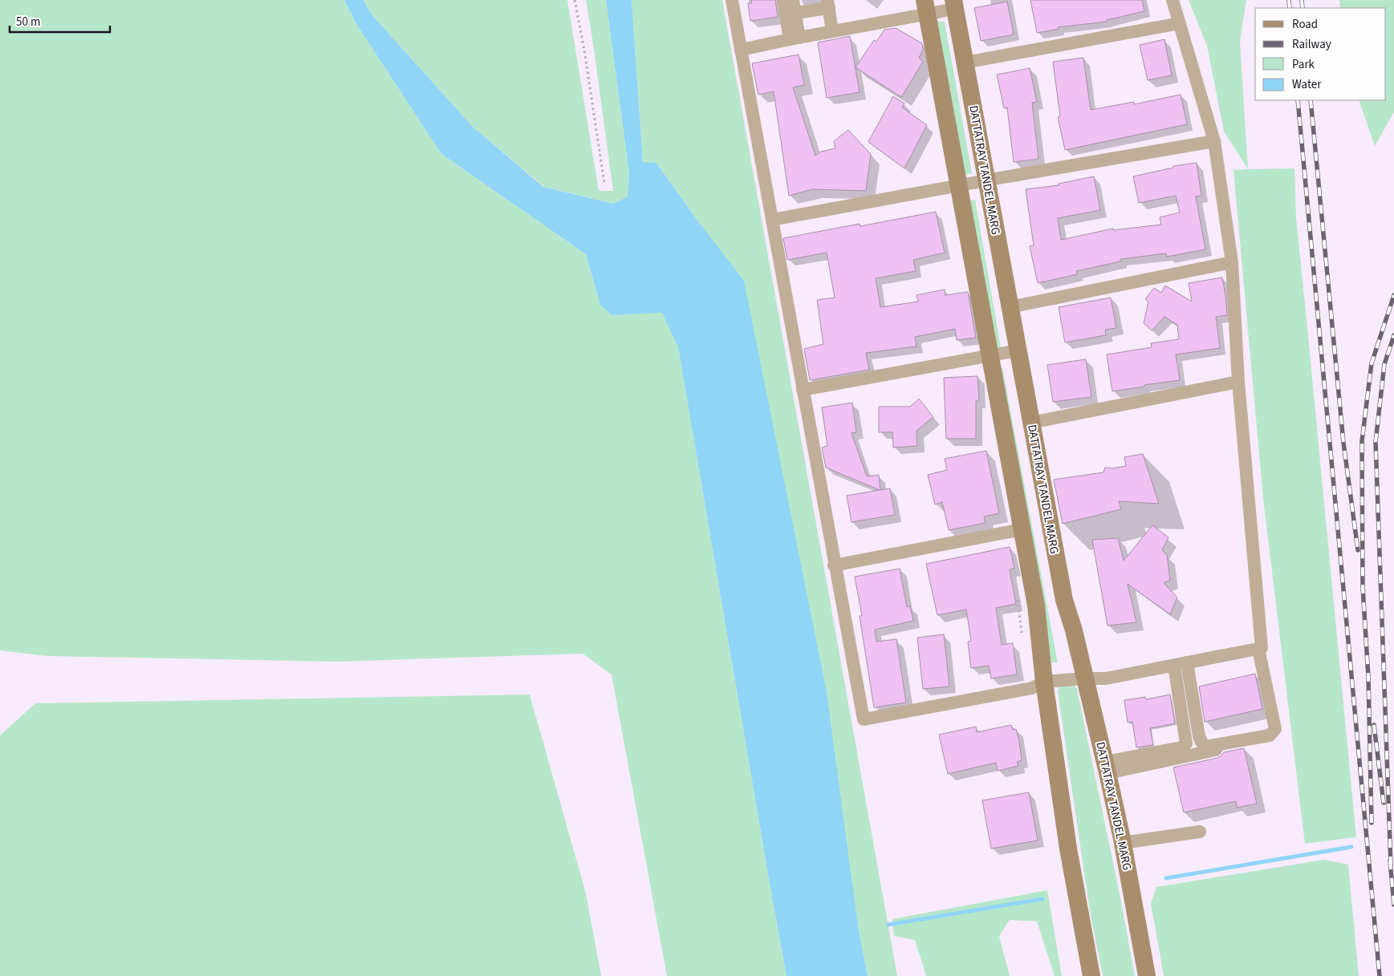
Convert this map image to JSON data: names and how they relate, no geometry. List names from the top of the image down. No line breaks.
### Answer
{"streets":{"main road":["DATTATRAY TANDEL MARG"]},"legend":["Road","Railway","Park","Water"],"scale_bar":"50 m"}
